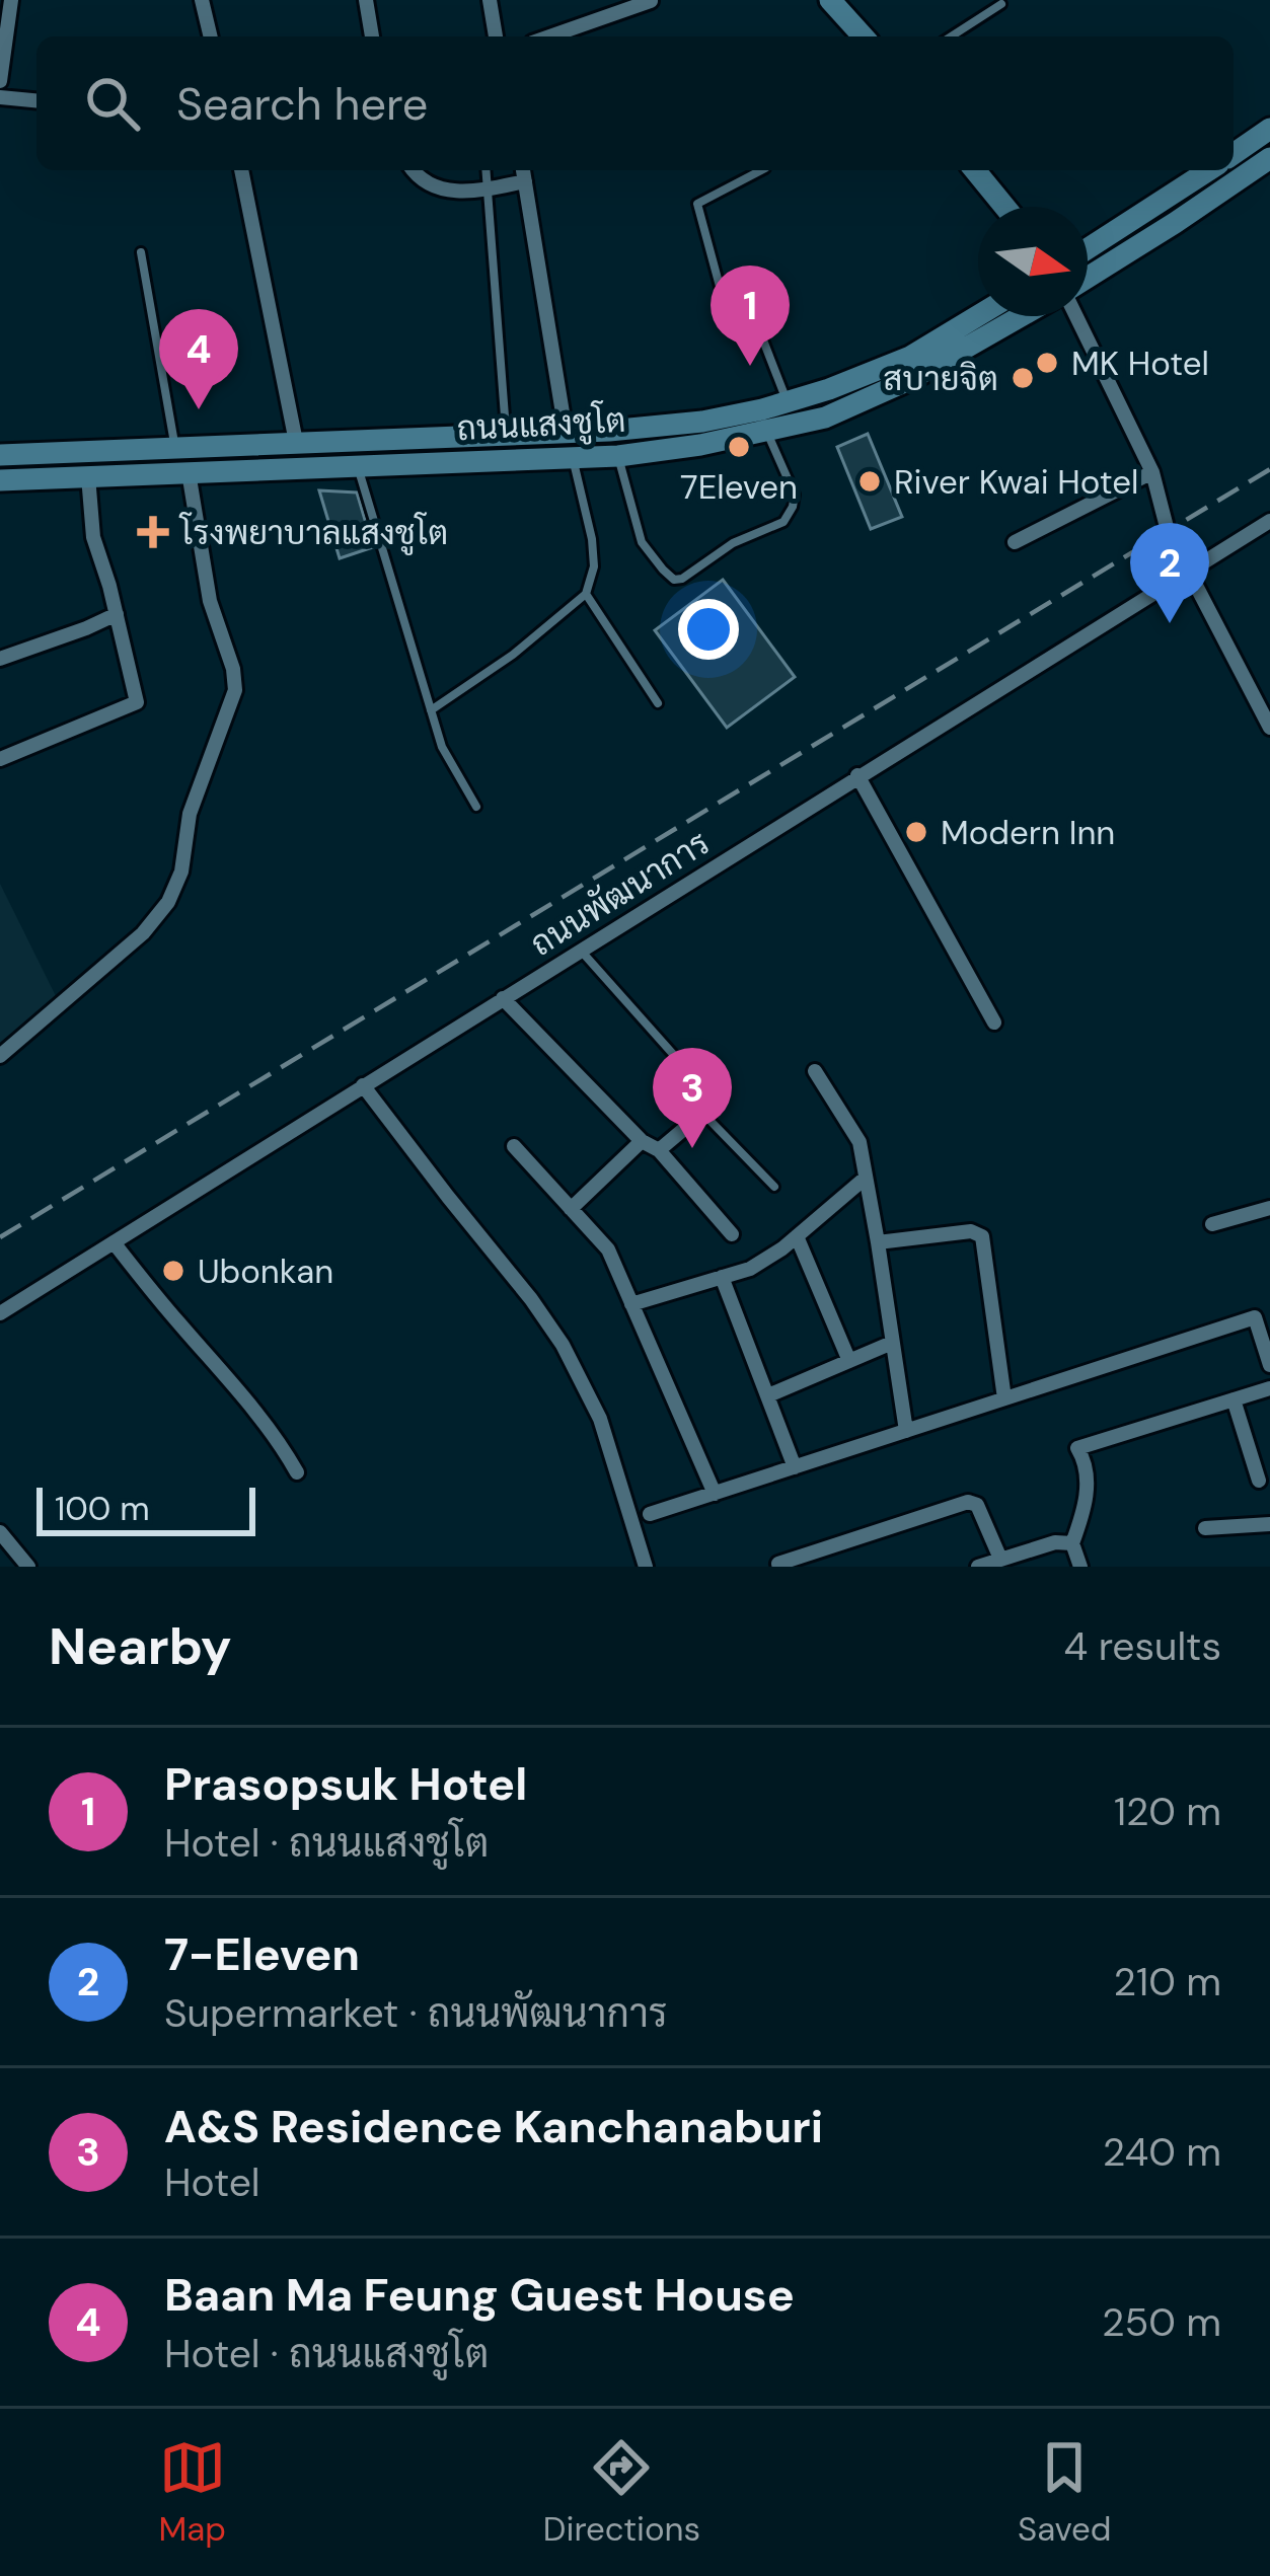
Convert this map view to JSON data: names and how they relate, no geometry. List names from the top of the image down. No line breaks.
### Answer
{"streets":{"main road":["ถนนแสงชูโต"],"street":["ถนนพัฒนาการ"]},"places":{"other":["MK Hotel","สบายจิต","7Eleven","River Kwai Hotel","Modern Inn","Ubonkan"],"health":["โรงพยาบาลแสงชูโต"]},"scale_bar":"100 m","north":"right","page":{"search":"Search here","pins":["1","4","2","3"],"scale":"100 m","heading":["Nearby","4 results"],"list":[{"mark":"1","name":"Prasopsuk Hotel","note":"Hotel · ถนนแสงชูโต","value":"120 m"},{"mark":"2","name":"7-Eleven","note":"Supermarket · ถนนพัฒนาการ","value":"210 m"},{"mark":"3","name":"A&S Residence Kanchanaburi","note":"Hotel","value":"240 m"},{"mark":"4","name":"Baan Ma Feung Guest House","note":"Hotel · ถนนแสงชูโต","value":"250 m"}],"nav":["Map","Directions","Saved"]}}
